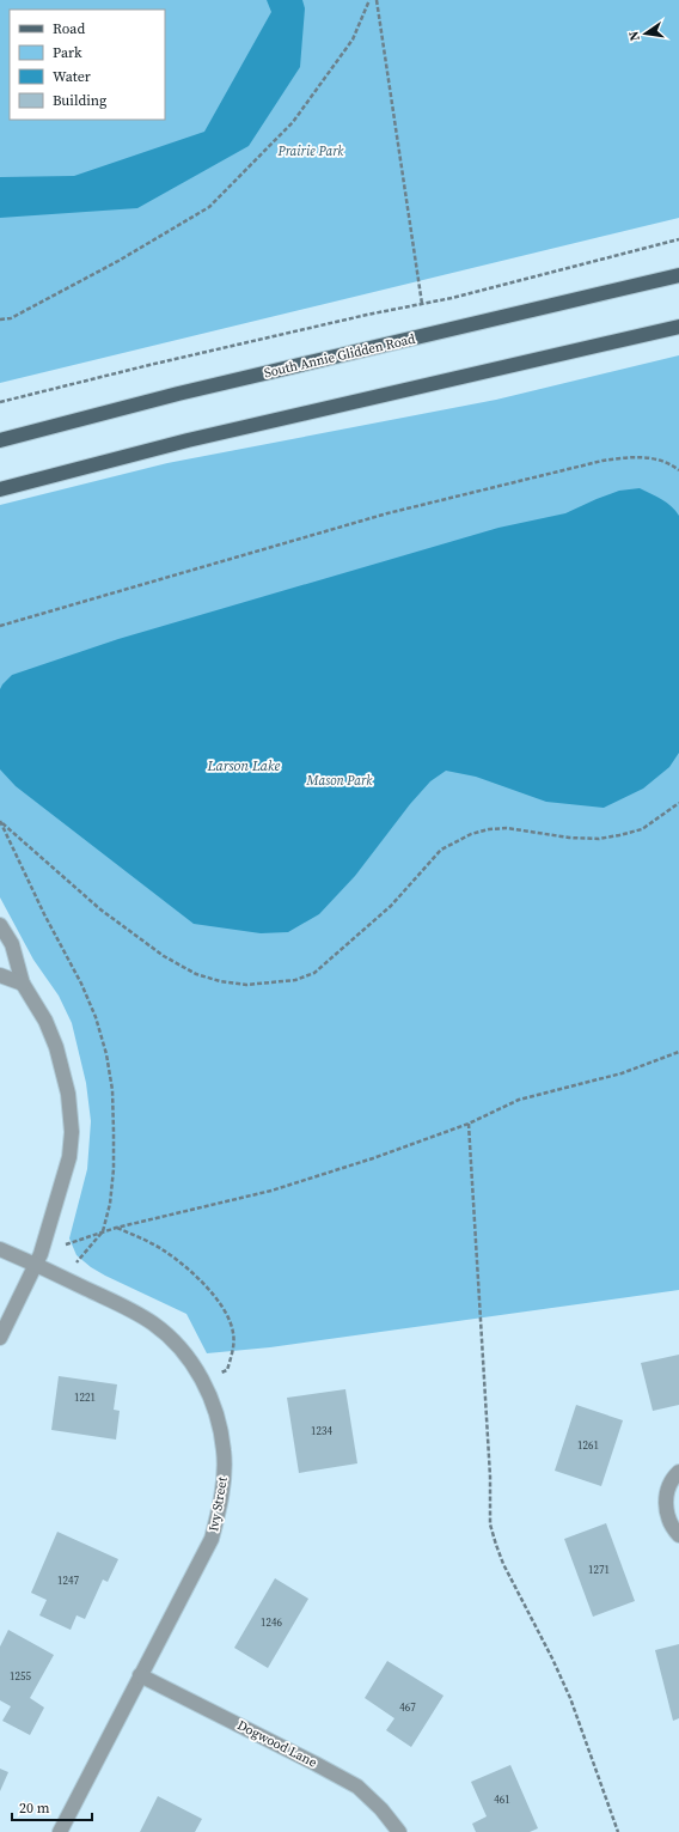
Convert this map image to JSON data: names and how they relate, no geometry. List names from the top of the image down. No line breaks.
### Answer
{"streets":{"main road":["South Annie Glidden Road"],"street":["Ivy Street","Dogwood Lane"]},"crossings":[["Ivy Street","Dogwood Lane"]],"water":["Larson Lake"],"parks":["Prairie Park","Mason Park"],"house_numbers":["1221","1234","1261","1271","1247","1246","1255","467","461"],"legend":["Road","Park","Water","Building"],"scale_bar":"20 m","north":"left"}
